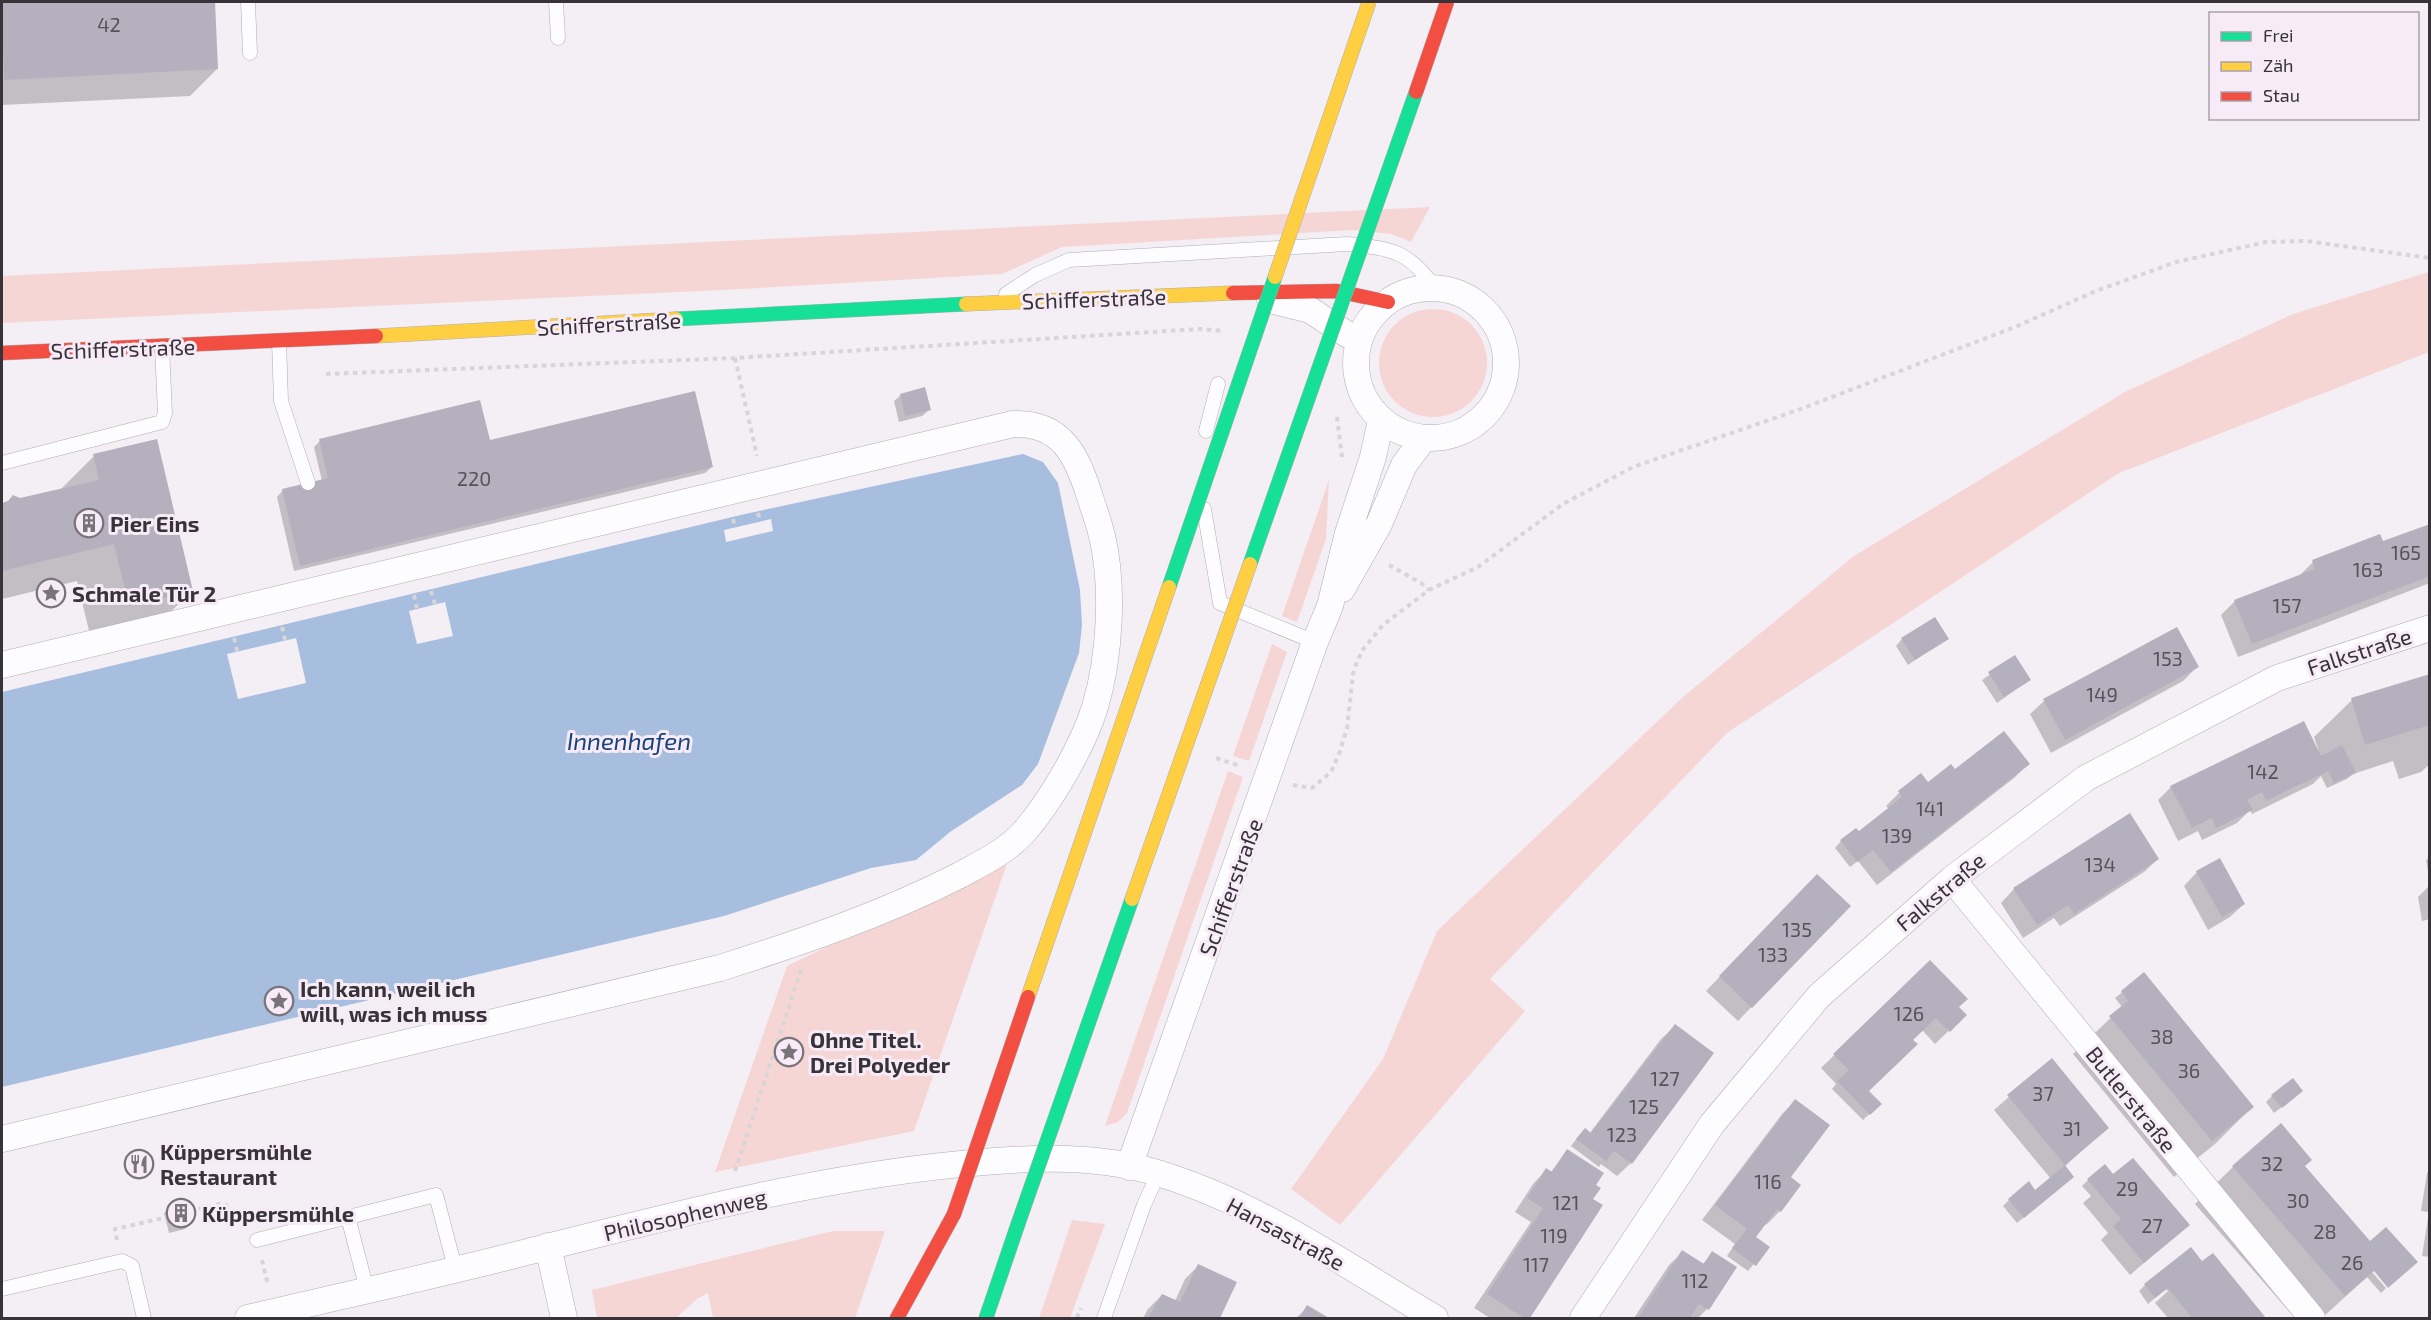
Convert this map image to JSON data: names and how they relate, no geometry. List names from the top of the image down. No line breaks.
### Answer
{"streets":{"main road":["Schifferstraße"],"street":["Falkstraße","Butlerstraße","Philosophenweg","Hansastraße"]},"crossings":[["Schifferstraße","Philosophenweg"],["Schifferstraße","Hansastraße"],["Falkstraße","Butlerstraße"],["Philosophenweg","Hansastraße"]],"water":["Innenhafen"],"places":{"building":["Pier Eins","Küppersmühle"],"place":["Schmale Tür 2","Ich kann, weil ich will, was ich muss","Ohne Titel. Drei Polyeder"],"restaurant":["Küppersmühle Restaurant"]},"house_numbers":["42","220","165","163","157","153","149","142","141","139","134","135","133","126","38","36","127","37","125","31","123","32","116","29","30","121","27","28","119","26","117","112"],"legend":["Frei","Zäh","Stau"]}
